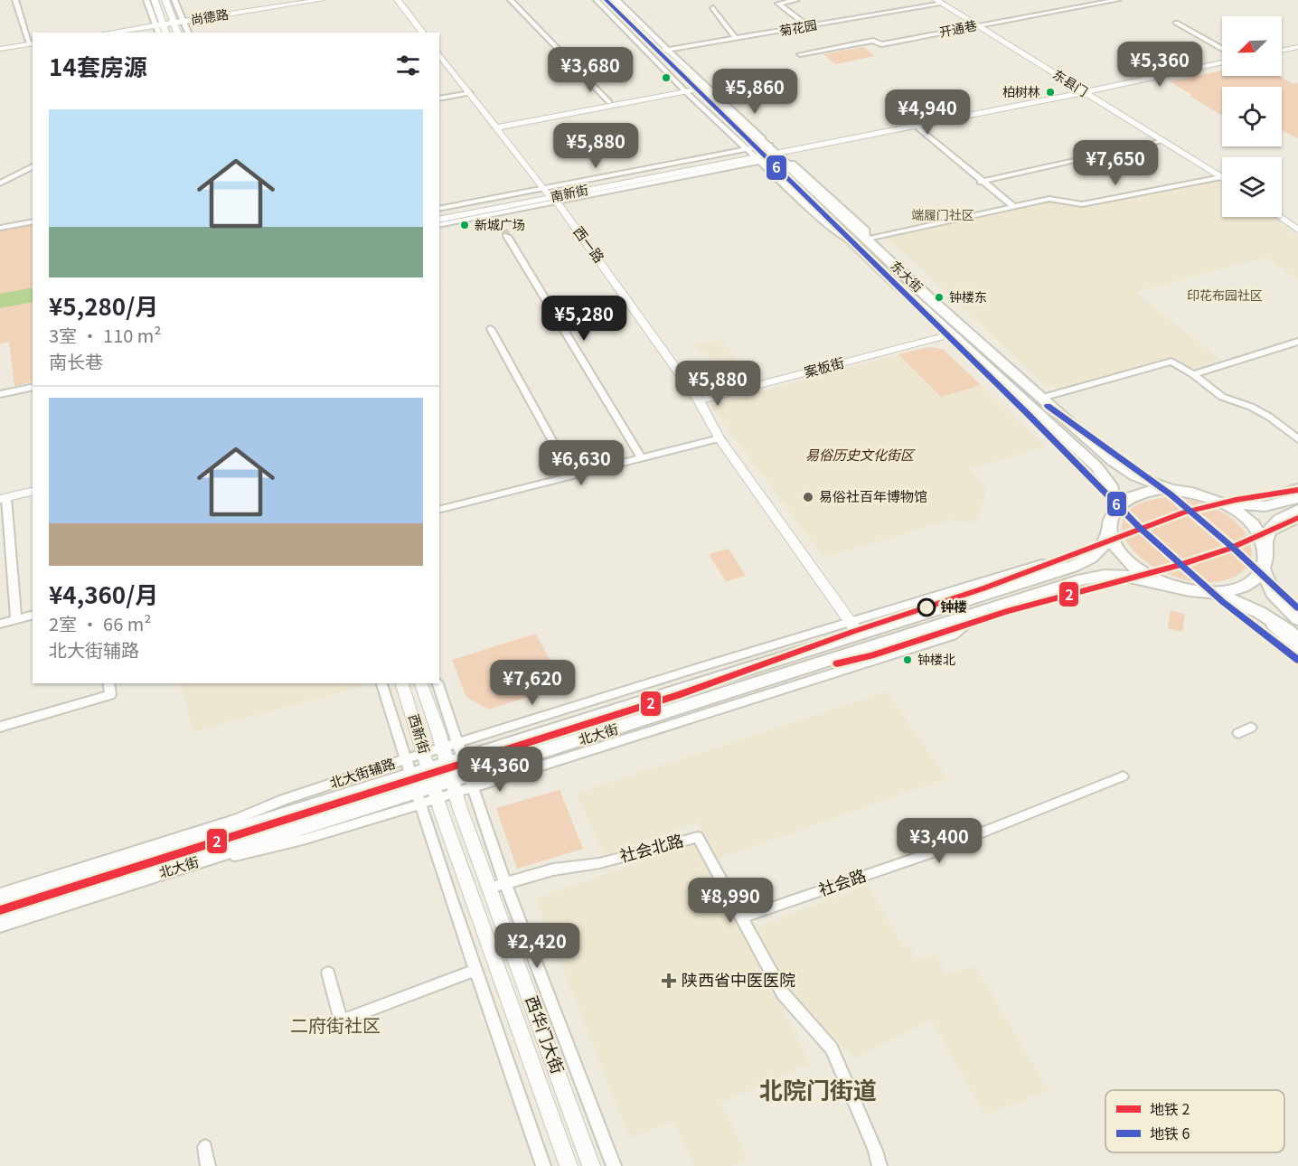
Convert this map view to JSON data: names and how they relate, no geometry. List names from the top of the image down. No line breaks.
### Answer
{"streets":{"main road":["东大街","北大街"],"street":["尚德路","菊花园","开通巷","东县门","南新街","西一路","案板街","西新街","北大街辅路","社会北路","社会路","西华门大街"]},"crossings":[["菊花园","东县门"],["菊花园","东大街"],["开通巷","东县门"],["东县门","南新街"],["南新街","西一路"],["南新街","东大街"],["西一路","案板街"],["西一路","北大街"],["东大街","案板街"],["东大街","北大街"],["西新街","北大街"],["西新街","西华门大街"],["北大街","北大街辅路"],["北大街","西华门大街"],["社会北路","社会路"],["社会北路","西华门大街"]],"districts":["端履门社区","印花布园社区","二府街社区","北院门街道"],"parks":["易俗历史文化街区"],"places":{"other":["柏树林","新城广场","钟楼东","易俗社百年博物馆","钟楼","钟楼北"],"health":["陕西省中医医院"]},"lines":["metro line 6","metro line 2"],"legend":["地铁 2","地铁 6"],"north":"bottom left","page":{"heading":"14套房源","price":["¥5,360","¥3,680","¥5,860","¥4,940","¥5,880","¥7,650","¥5,280","¥5,880","¥6,630","¥7,620","¥4,360","¥3,400","¥8,990","¥2,420"],"list":[{"name":"¥5,280/月","note":"3室 · 110 m² · 南长巷"},{"name":"¥4,360/月","note":"2室 · 66 m² · 北大街辅路"}]}}
